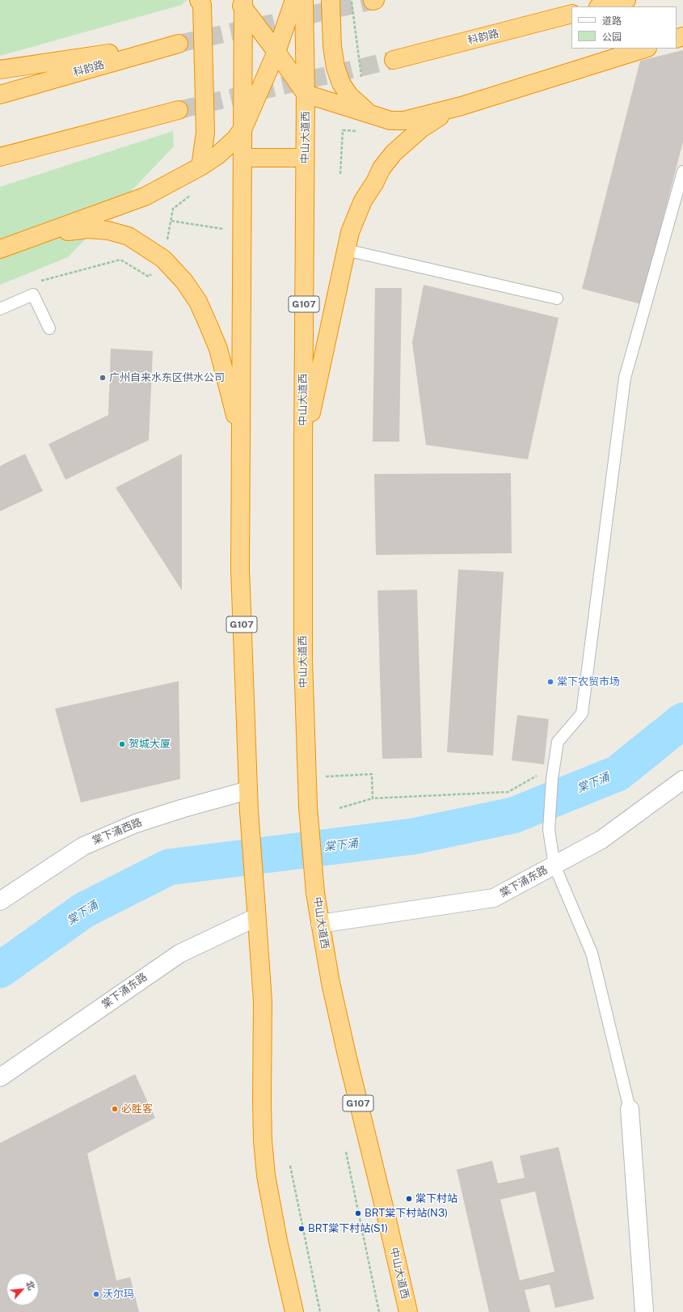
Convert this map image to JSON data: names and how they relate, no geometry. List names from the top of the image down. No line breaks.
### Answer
{"streets":{"highway":["科韵路","中山大道西","G107"],"street":["棠下涌西路","棠下涌东路"]},"crossings":[["中山大道西","棠下涌东路"],["G107","棠下涌西路"],["G107","棠下涌东路"]],"water":["棠下涌"],"places":["广州自来水东区供水公司","棠下农贸市场","贺城大厦","必胜客","棠下村站","BRT棠下村站(N3)","BRT棠下村站(S1)","沃尔玛"],"legend":["道路","公园"],"north":"top right"}
